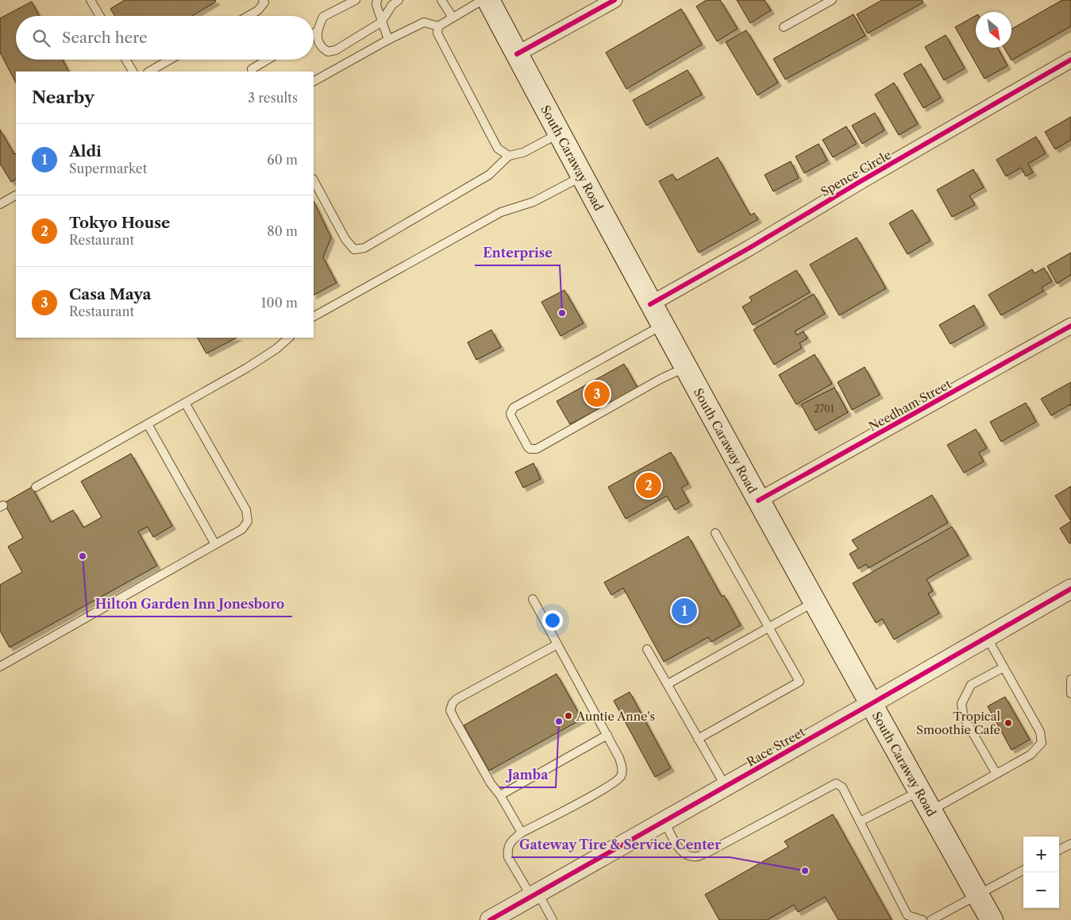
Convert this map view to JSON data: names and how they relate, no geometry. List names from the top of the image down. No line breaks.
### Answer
{"streets":{"main road":["South Caraway Road"],"street":["Spence Circle","Needham Street","Race Street"]},"crossings":[["South Caraway Road","Spence Circle"],["South Caraway Road","Needham Street"],["South Caraway Road","Race Street"]],"places":["Enterprise","Hilton Garden Inn Jonesboro","Auntie Anne's","Jamba","Tropical Smoothie Cafe","Gateway Tire & Service Center"],"house_numbers":["2701"],"north":"bottom right","page":{"search":"Search here","heading":["Nearby","3 results"],"list":[{"mark":"1","name":"Aldi","note":"Supermarket","value":"60 m"},{"mark":"2","name":"Tokyo House","note":"Restaurant","value":"80 m"},{"mark":"3","name":"Casa Maya","note":"Restaurant","value":"100 m"}],"pins":["3","2","1"],"map_buttons":["+","−"]}}
